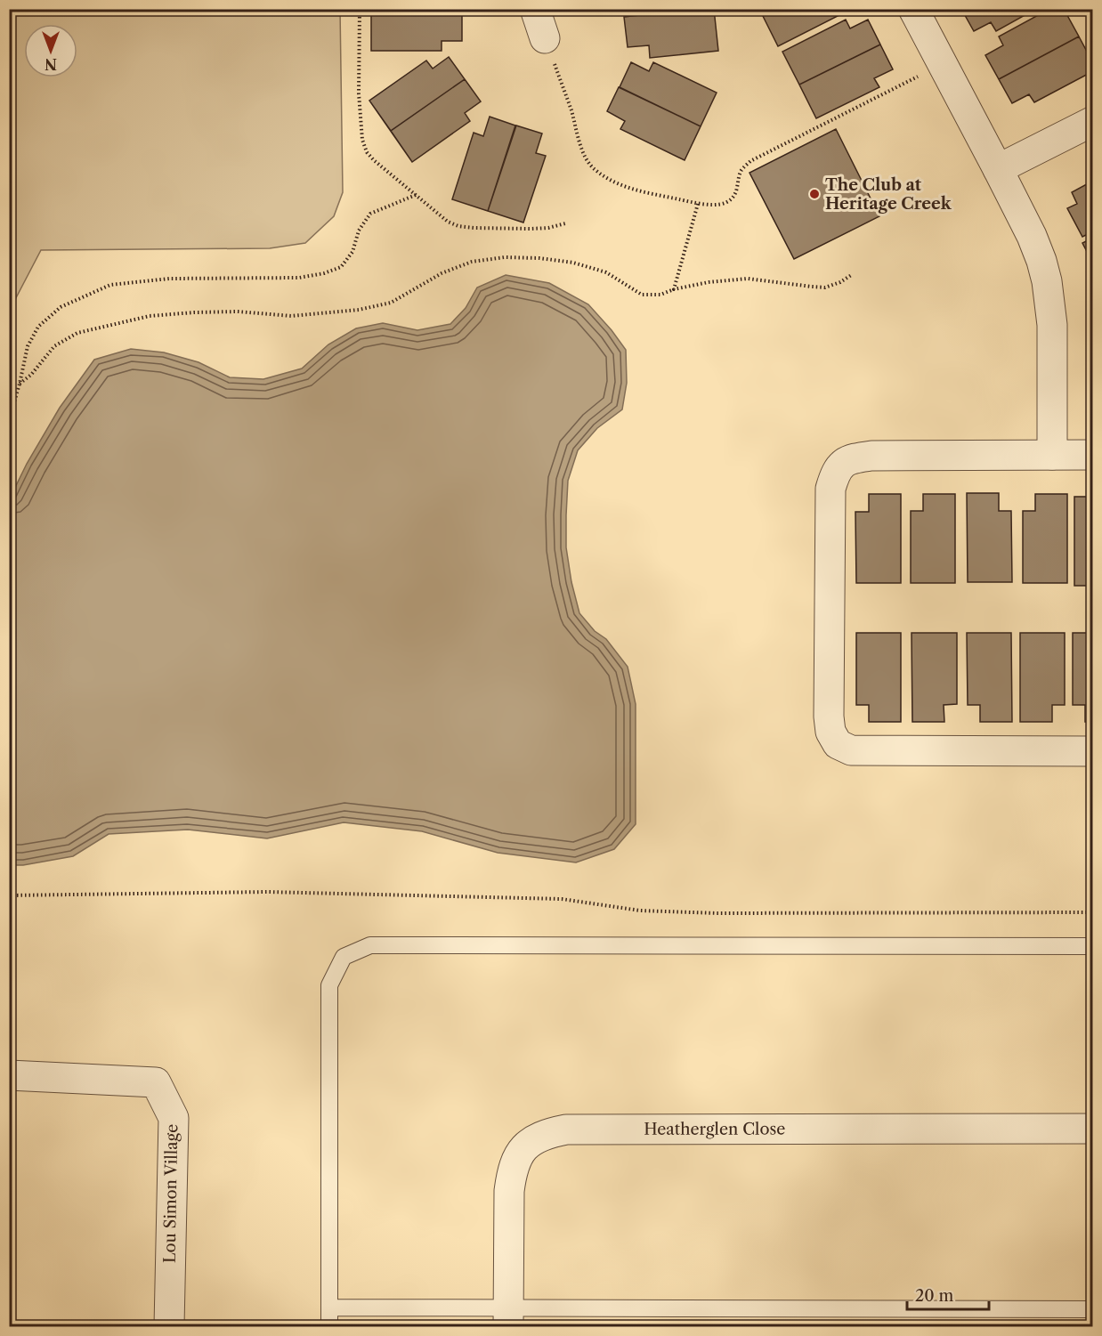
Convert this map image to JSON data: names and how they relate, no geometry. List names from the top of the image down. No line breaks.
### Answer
{"streets":{"street":["Heatherglen Close","Lou Simon Village"]},"places":["The Club at Heritage Creek"],"scale_bar":"20 m","north":"bottom"}
